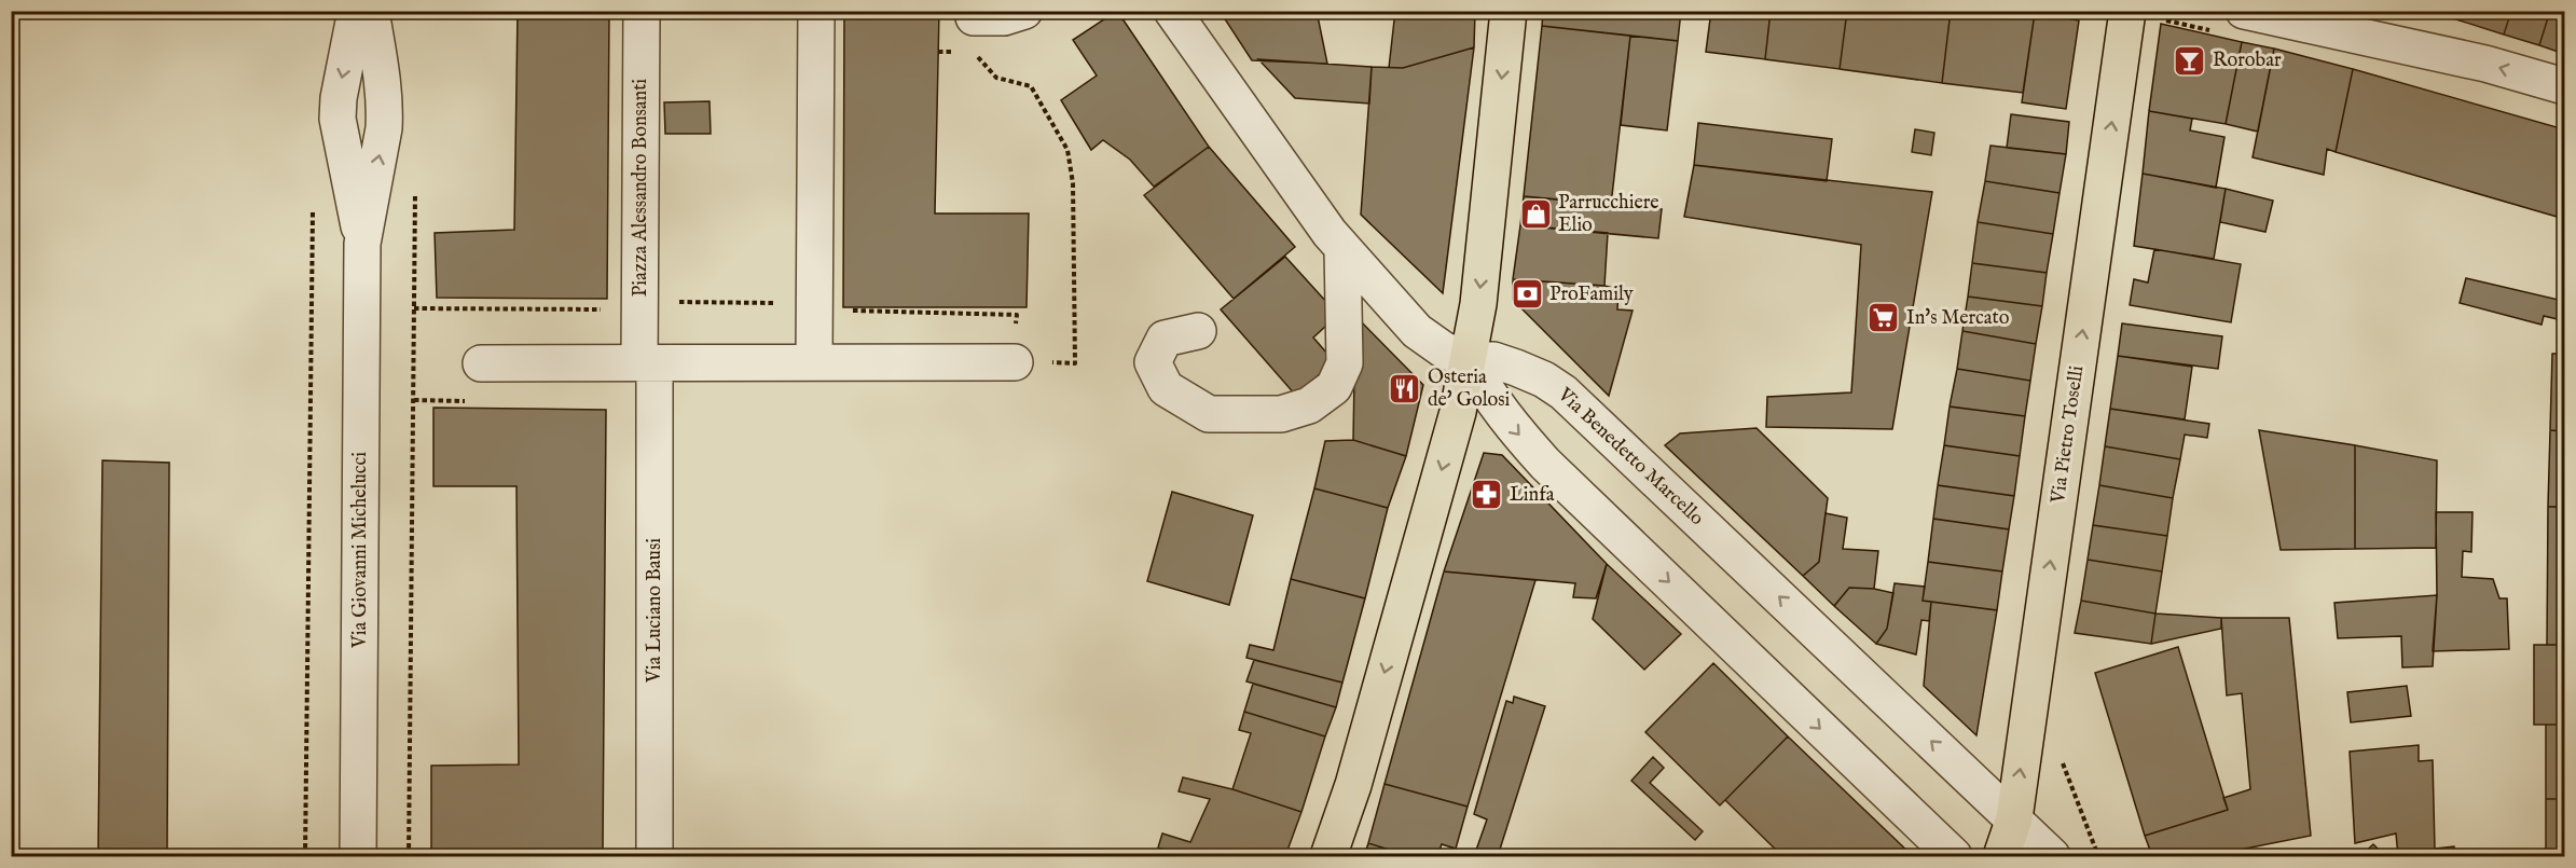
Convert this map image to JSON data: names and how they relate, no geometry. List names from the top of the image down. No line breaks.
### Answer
{"streets":{"main road":["Via Pietro Toselli"],"street":["Piazza Alessandro Bonsanti","Via Benedetto Marcello","Via Giovanni Michelucci","Via Luciano Bausi"]},"crossings":[["Piazza Alessandro Bonsanti","Via Luciano Bausi"],["Via Pietro Toselli","Via Benedetto Marcello"]],"one_way":["Via Pietro Toselli"],"places":{"bar":["Rorobar"],"shop":["Parrucchiere Elio"],"bank":["ProFamily"],"supermarket":["In's Mercato"],"restaurant":["Osteria de' Golosi"],"pharmacy":["Linfa"]}}
